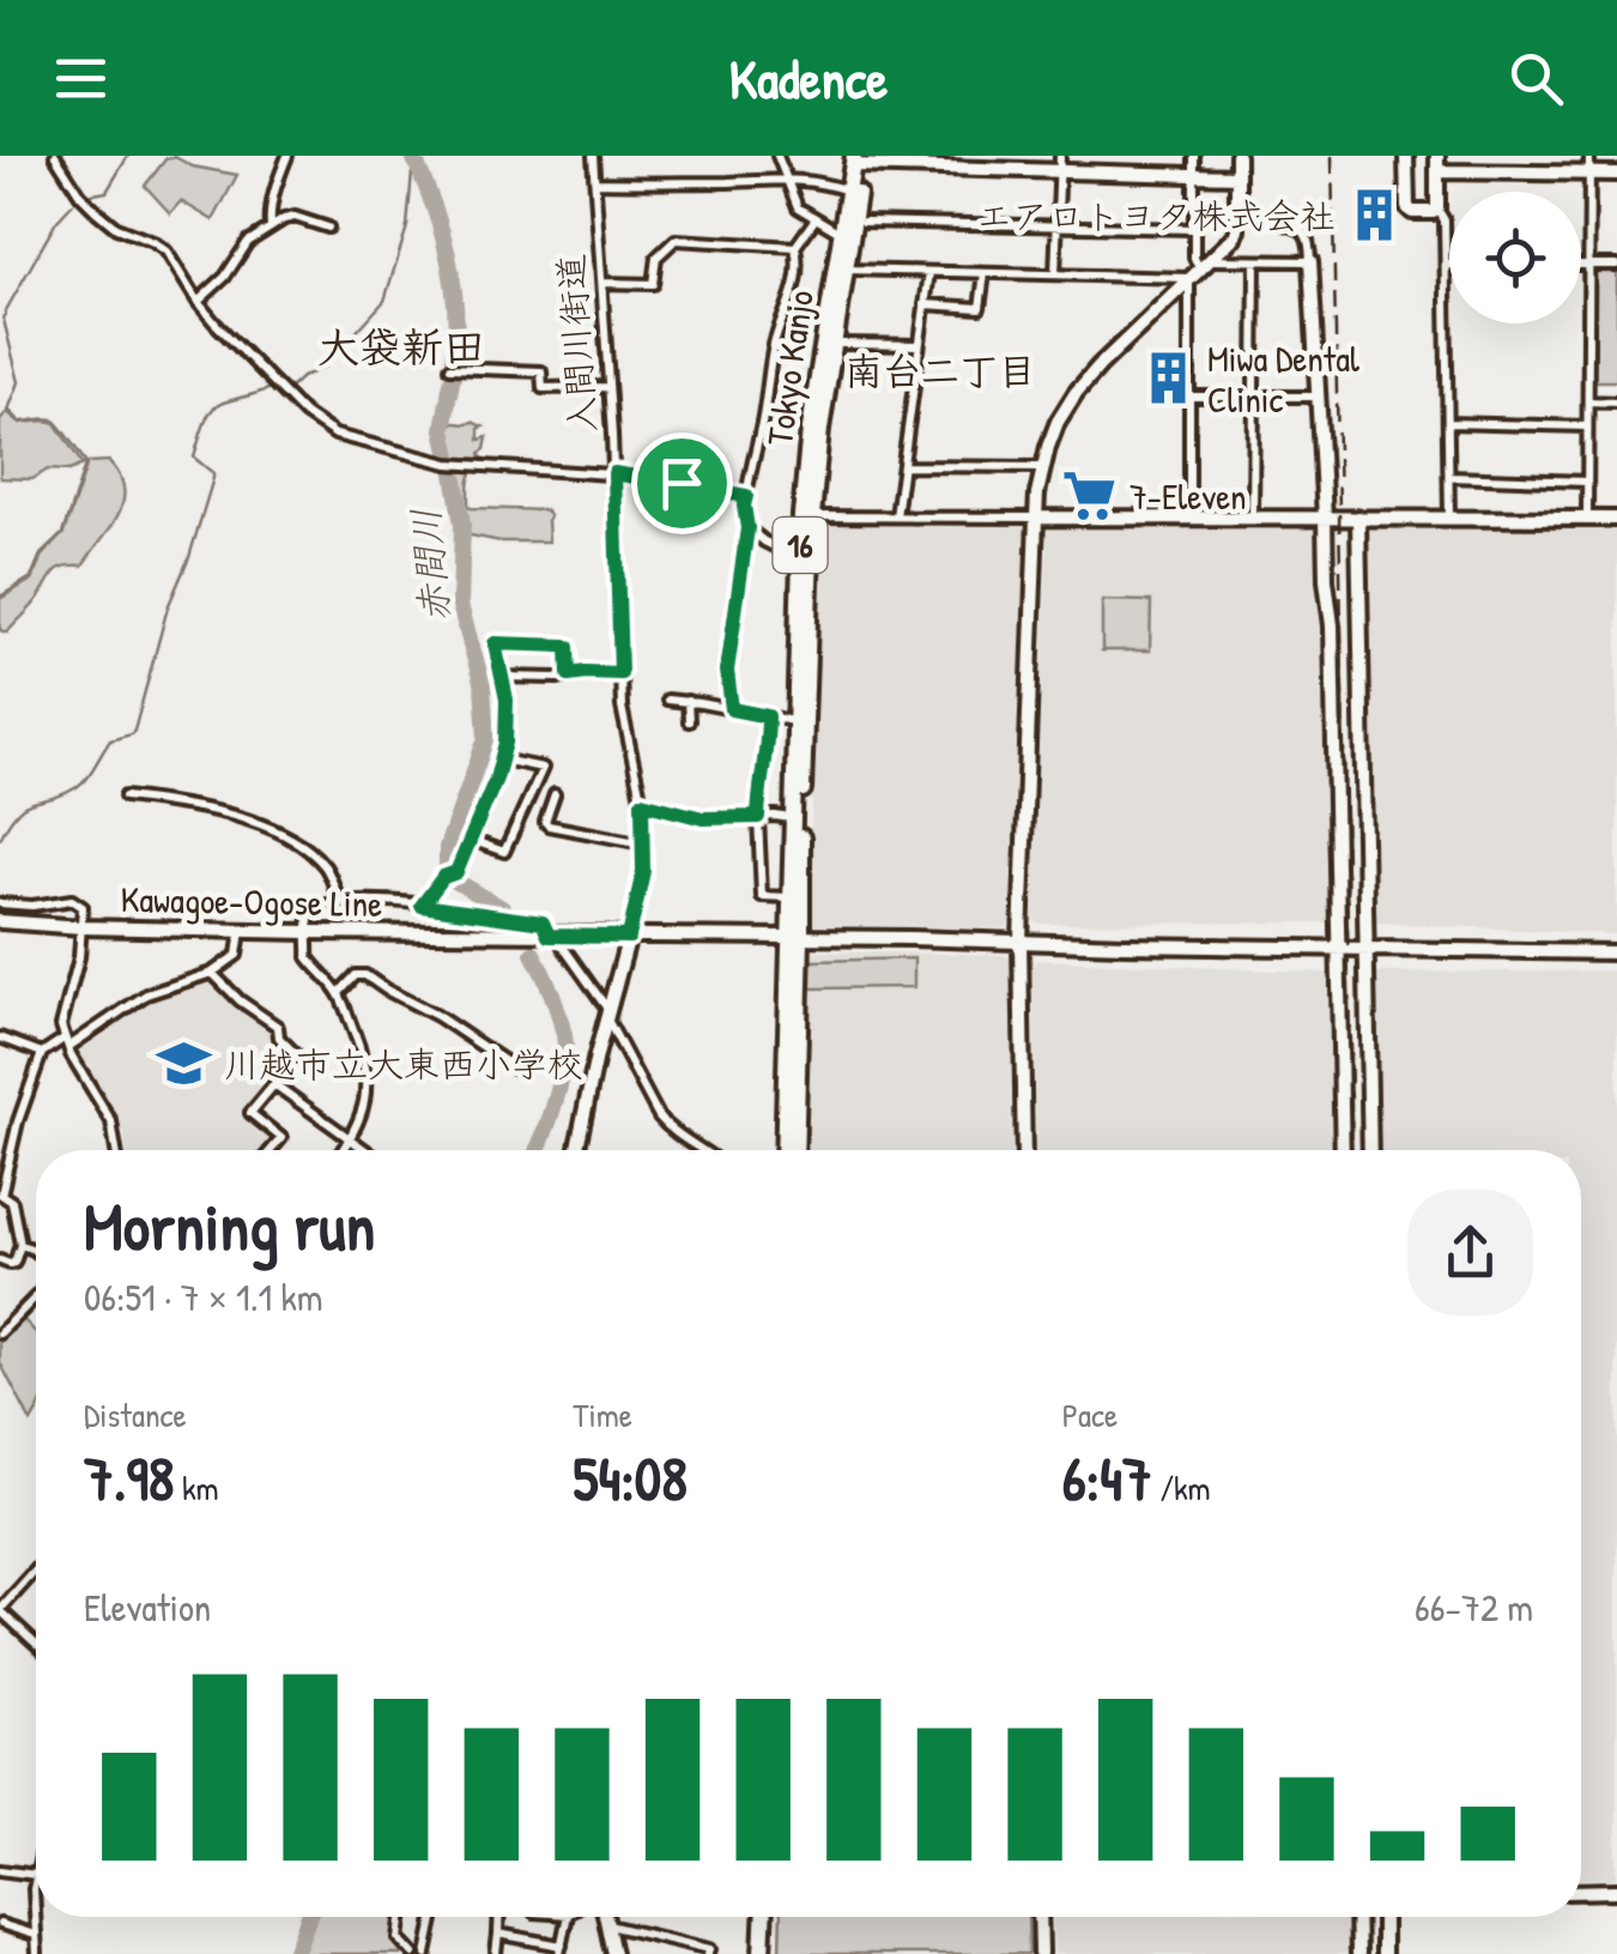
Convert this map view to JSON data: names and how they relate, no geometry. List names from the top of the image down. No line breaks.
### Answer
{"streets":{"highway":["Tokyo Kanjo","16"],"street":["入間川街道","Kawagoe-Ogose Line"]},"crossings":[["入間川街道","Kawagoe-Ogose Line"],["Tokyo Kanjo","Kawagoe-Ogose Line"]],"districts":["大袋新田","南台二丁目"],"water":["赤間川"],"places":{"building":["エアロトヨタ株式会社","Miwa Dental Clinic"],"supermarket":["7-Eleven"],"school or university":["川越市立大東西小学校"]},"page":{"header":"Kadence","heading":["Morning run","06:51 · 7 × 1.1 km"],"stats":[["Distance","7.98 km"],["Time","54:08"],["Pace","6:47 /km"]],"chart":["Elevation","66–72 m"]}}
